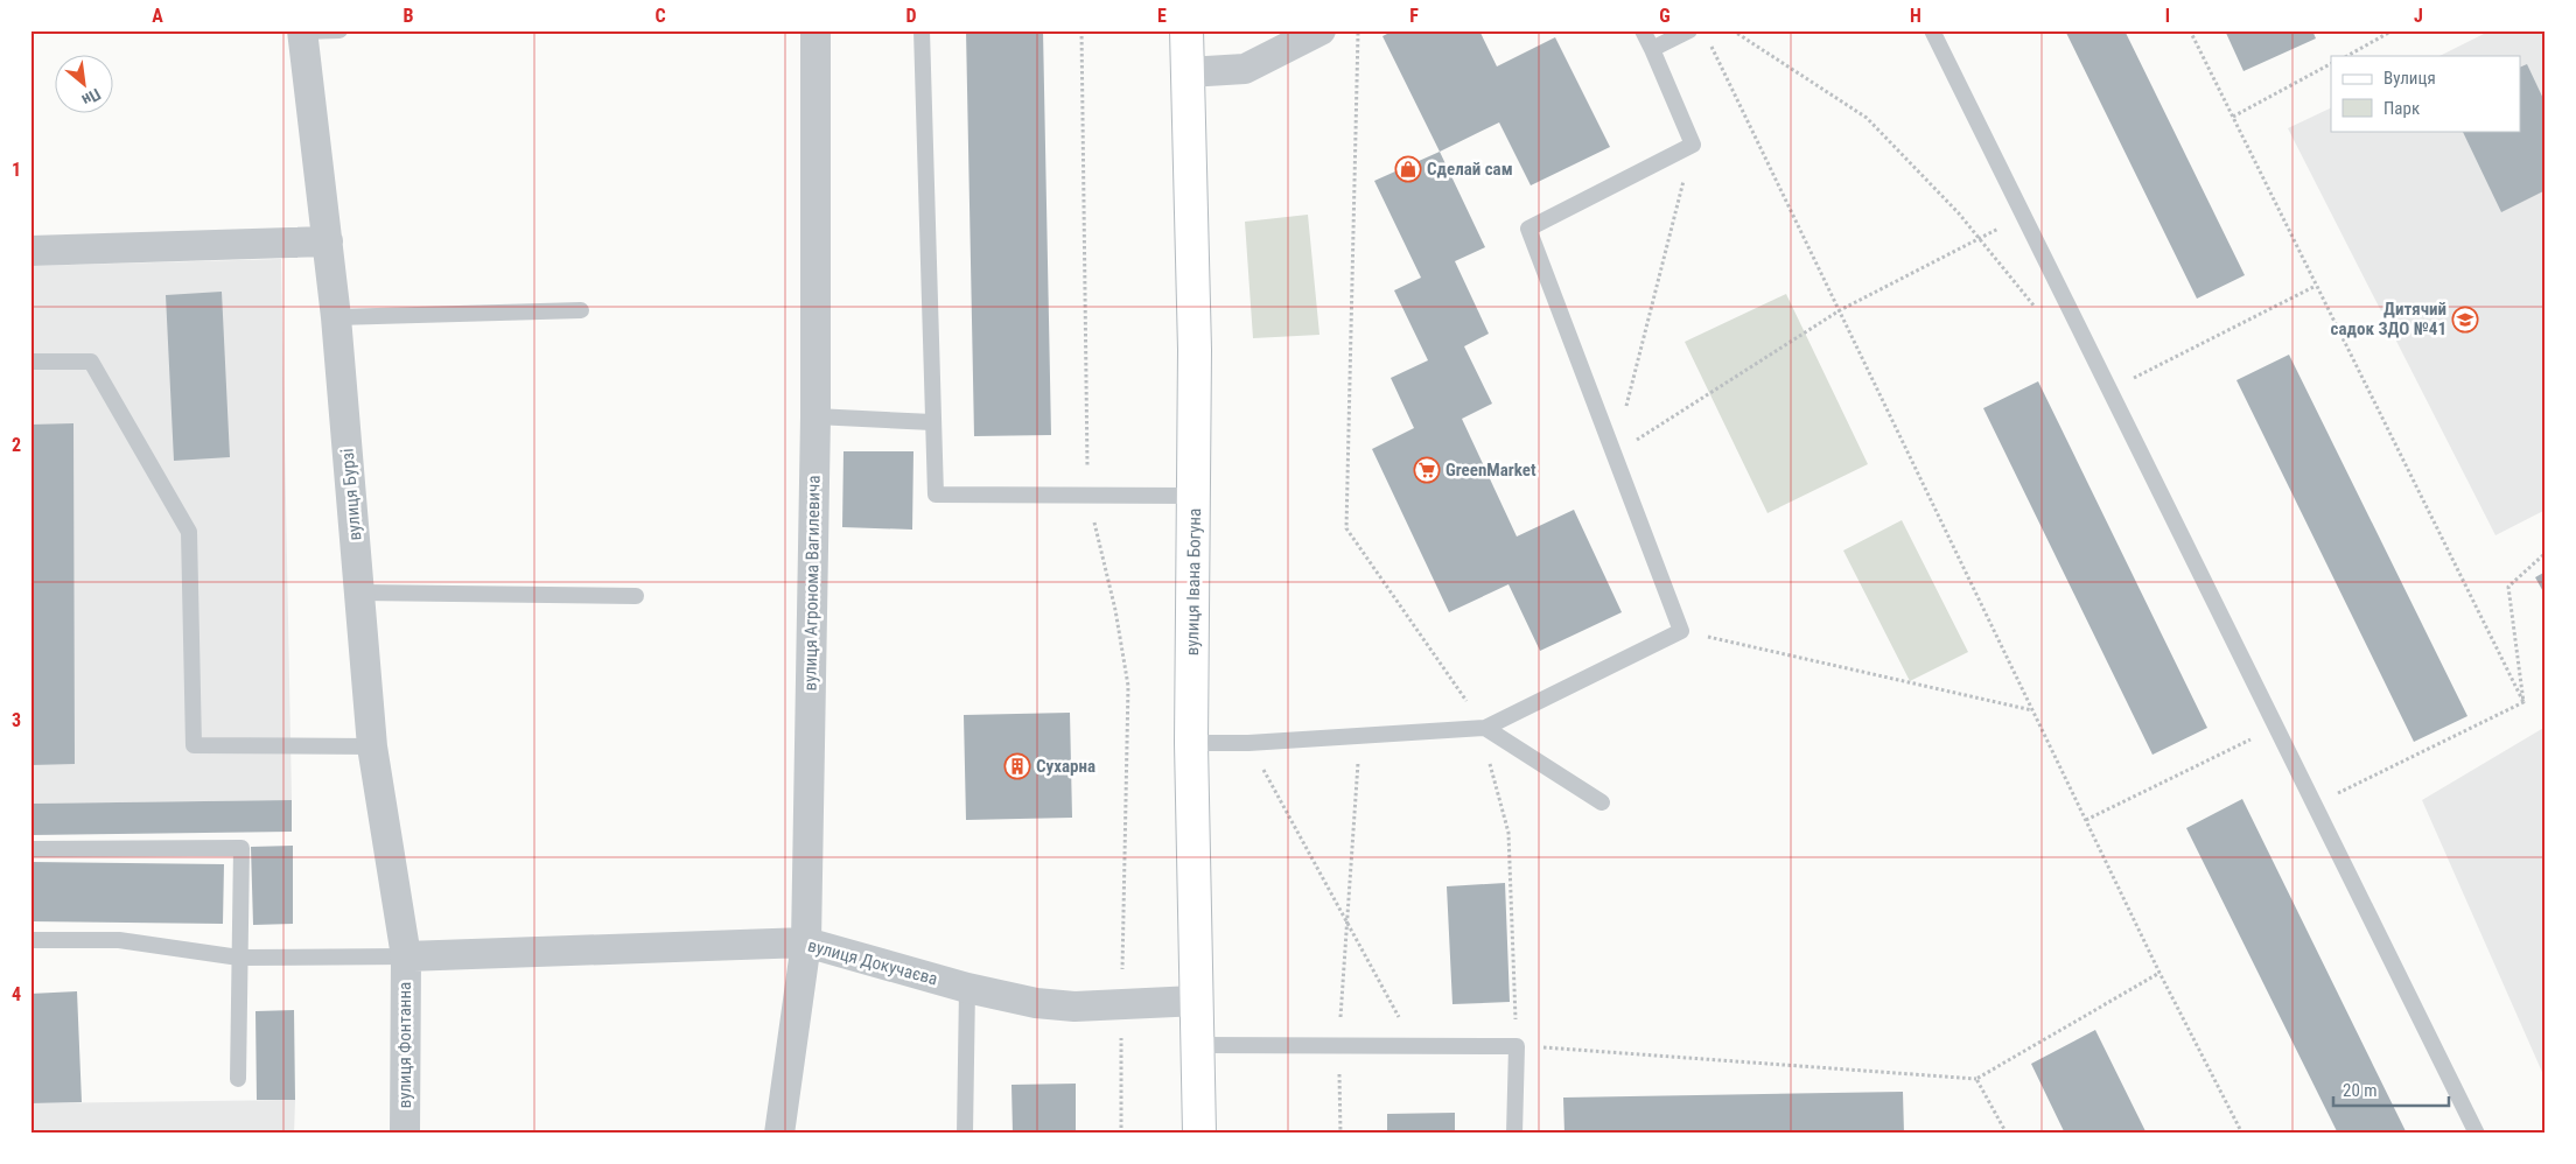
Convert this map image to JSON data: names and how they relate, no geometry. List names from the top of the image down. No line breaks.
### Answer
{"streets":{"street":["вулиця Бурзі","вулиця Івана Богуна","вулиця Агронома Вагилевича","вулиця Докучаєва","вулиця Фонтанна"]},"crossings":[["вулиця Бурзі","вулиця Докучаєва"],["вулиця Бурзі","вулиця Фонтанна"],["вулиця Івана Богуна","вулиця Докучаєва"],["вулиця Агронома Вагилевича","вулиця Докучаєва"],["вулиця Докучаєва","вулиця Фонтанна"]],"places":{"shop":["Сделай сам"],"school or university":["Дитячий садок ЗДО №41"],"supermarket":["GreenMarket"],"building":["Сухарна"]},"legend":["Вулиця","Парк"],"scale_bar":"20 m","north":"bottom right","grid":{"columns":["A","B","C","D","E","F","G","H","I","J"],"rows":["1","2","3","4"]}}
